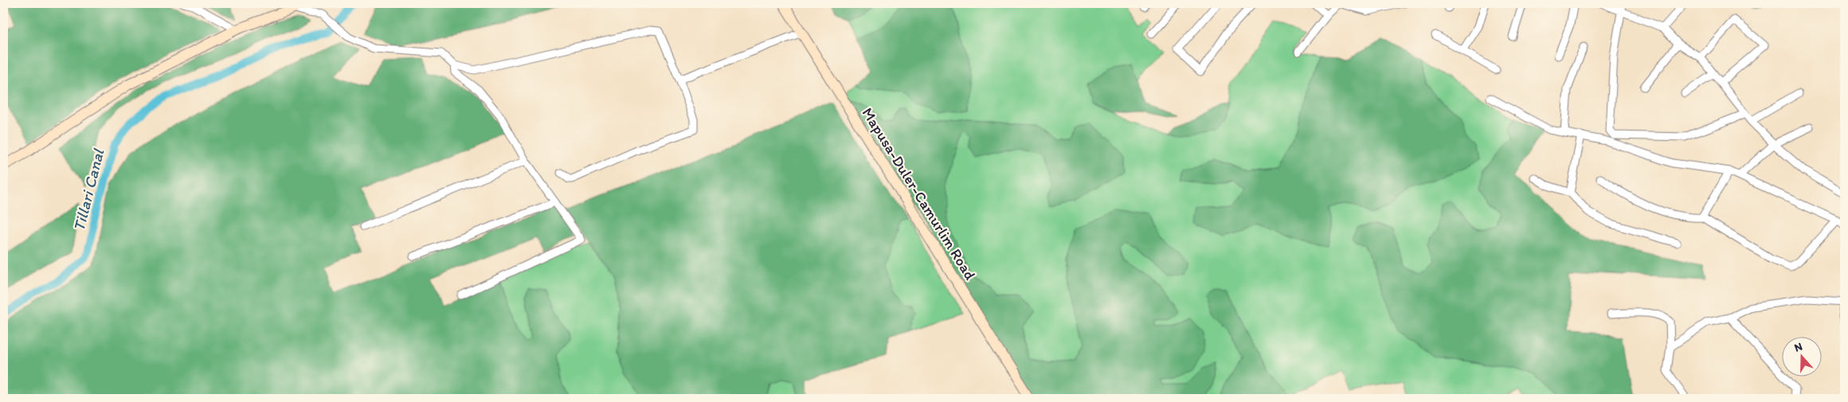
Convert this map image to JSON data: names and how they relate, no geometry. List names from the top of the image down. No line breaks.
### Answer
{"streets":{"street":["Mapusa-Duler-Camurlim Road"]},"water":["Tillari Canal"],"north":"top"}
